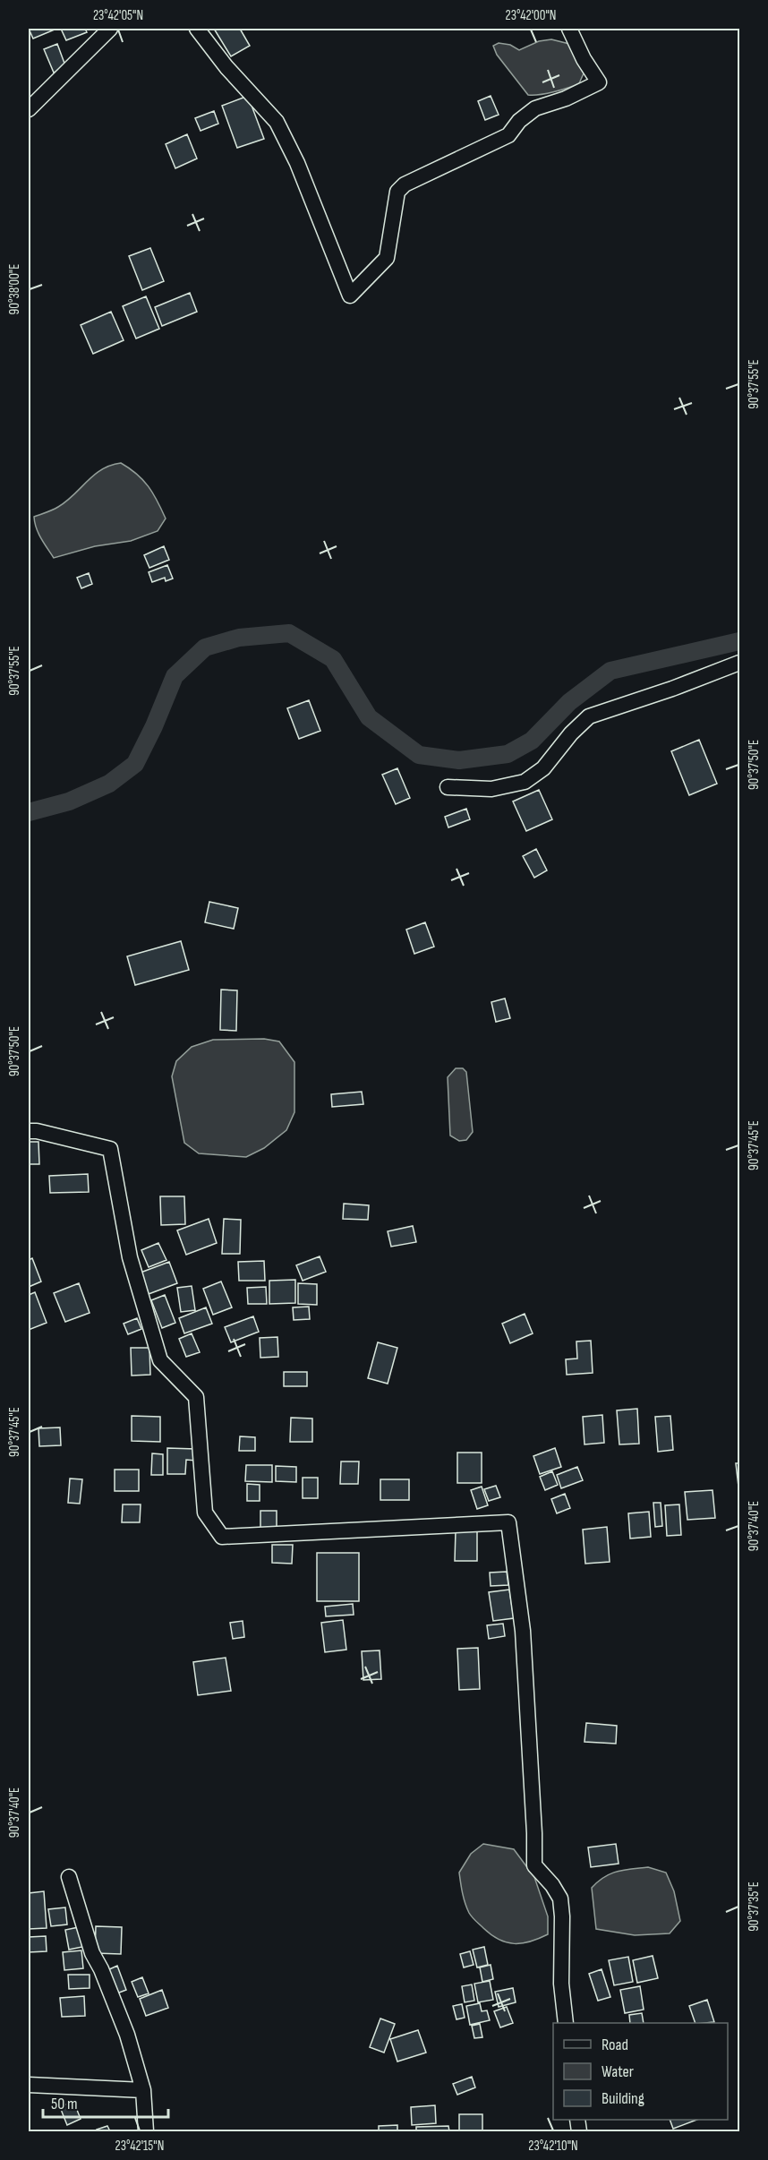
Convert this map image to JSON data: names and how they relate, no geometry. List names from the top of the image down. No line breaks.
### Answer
{"legend":["Road","Water","Building"],"scale_bar":"50 m","coordinates":["23°42'05\"N","23°42'00\"N","90°38'00\"E","90°37'55\"E","90°37'50\"E","90°37'45\"E","90°37'40\"E","90°37'35\"E","23°42'15\"N","23°42'10\"N"]}
